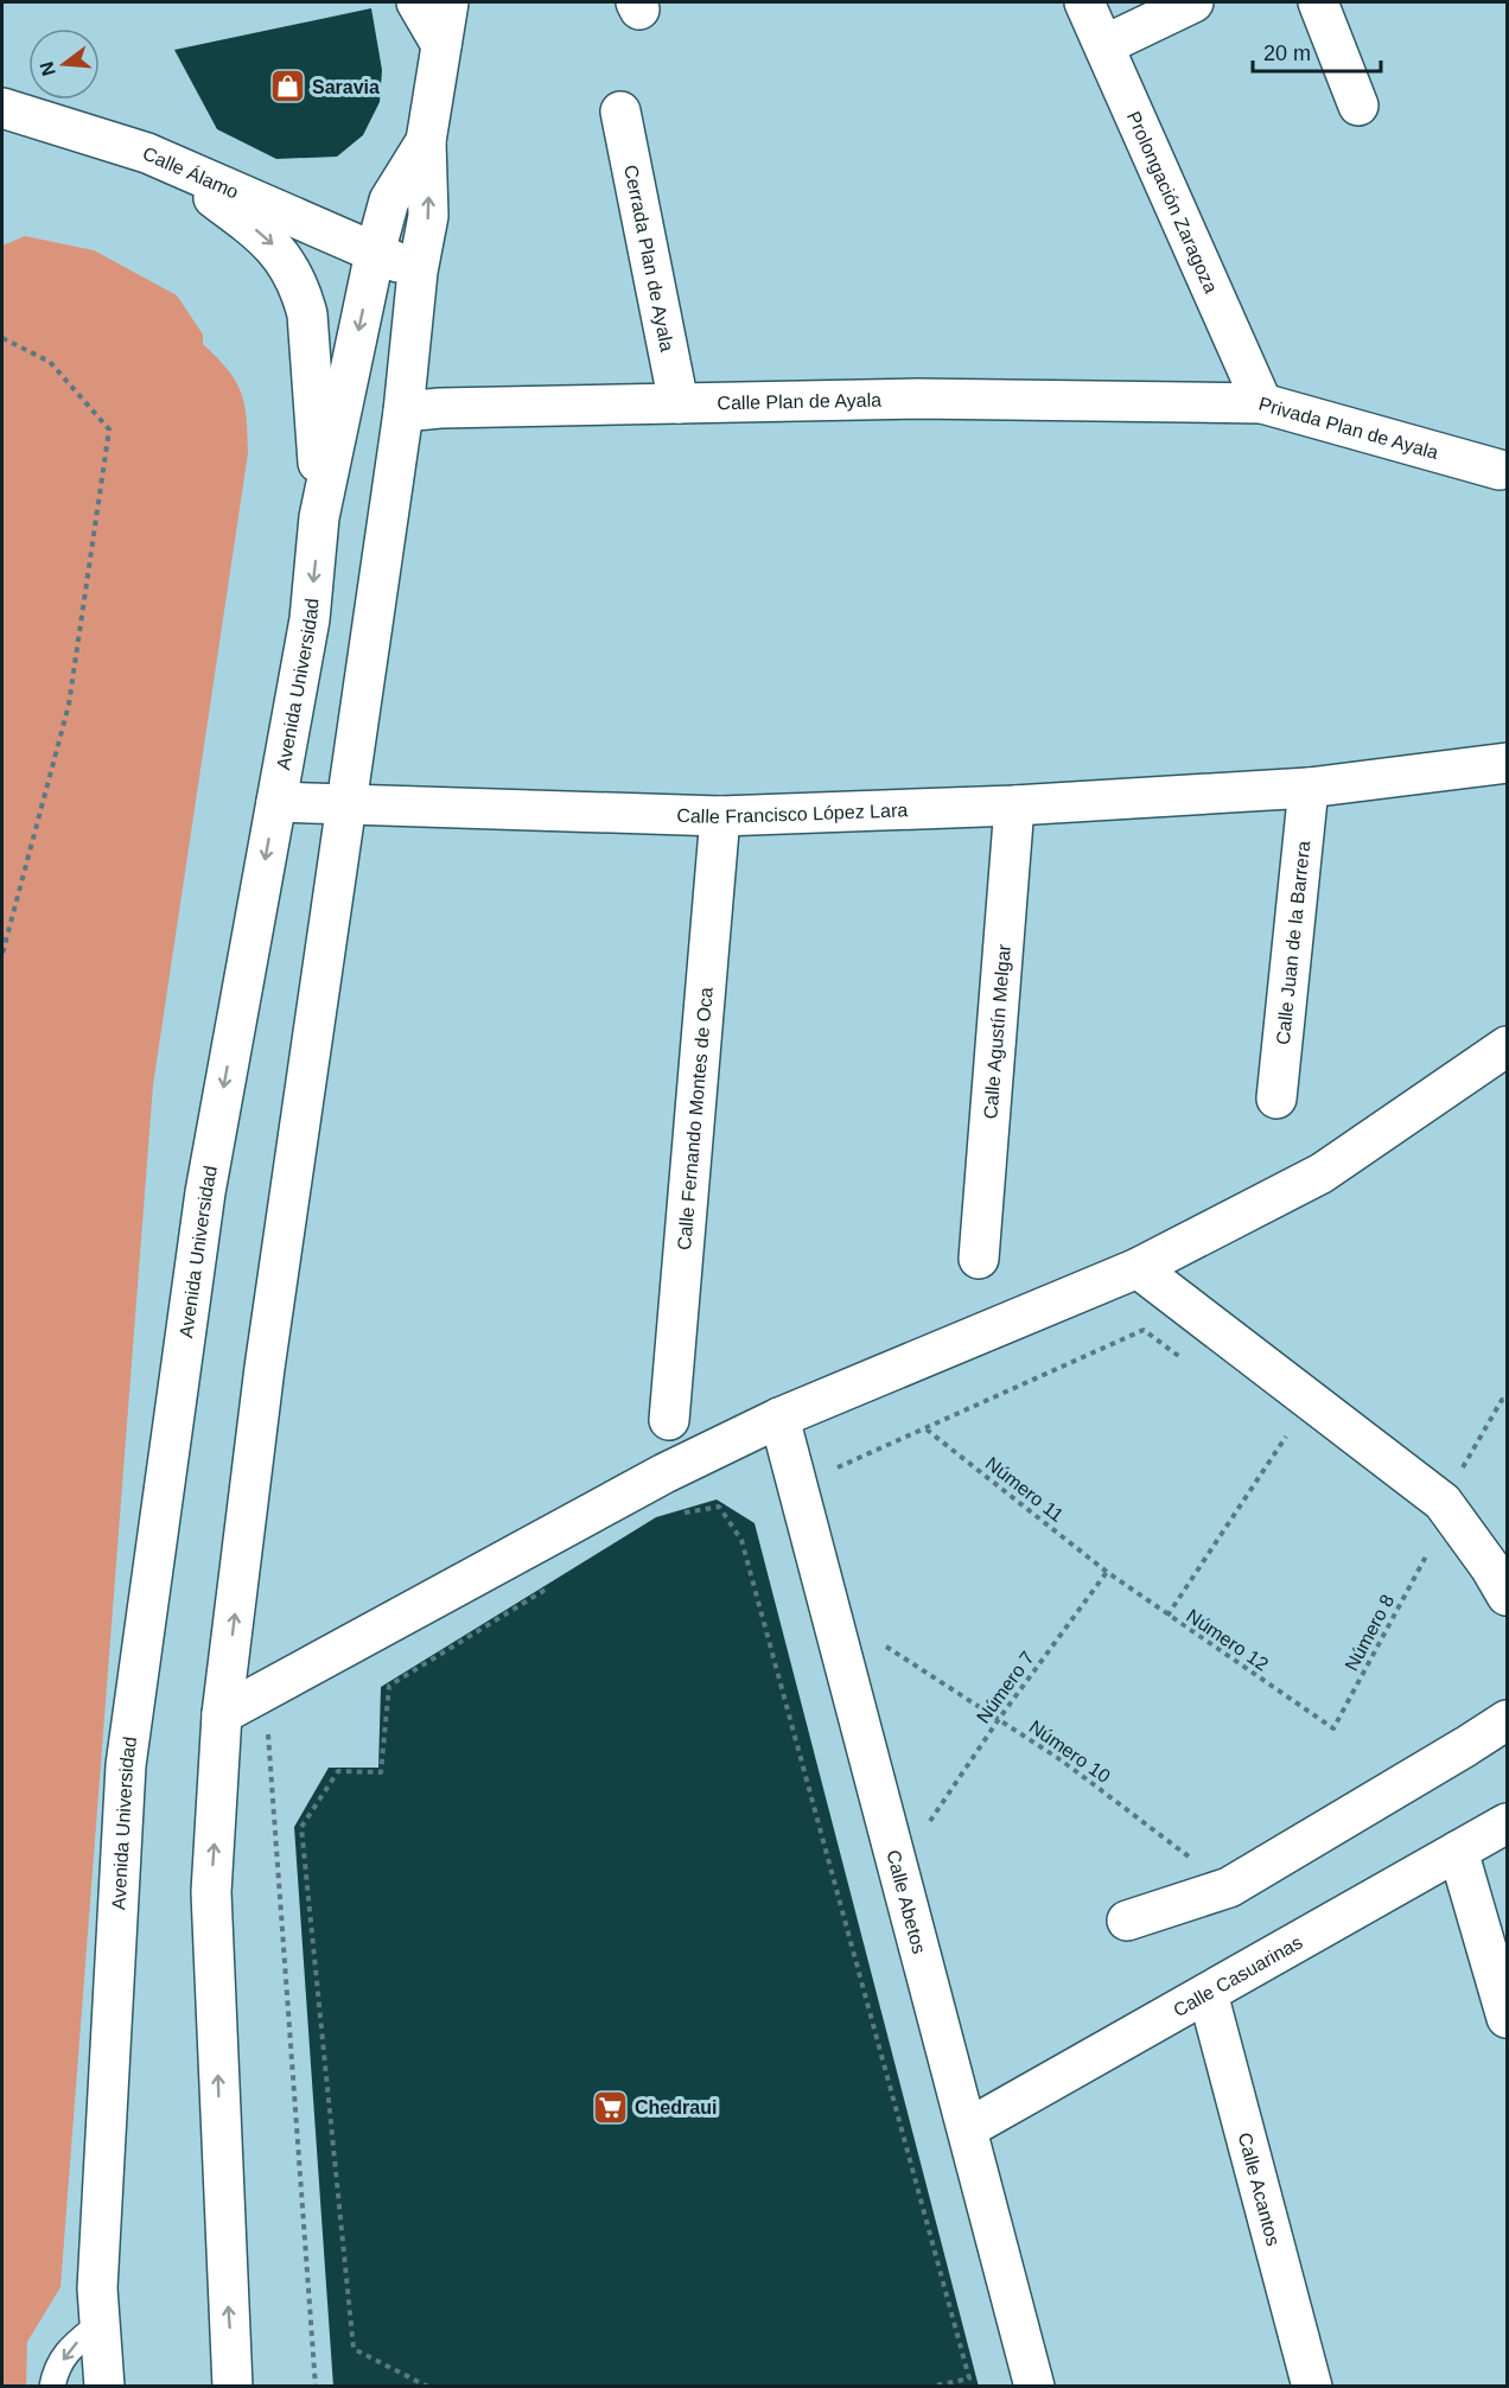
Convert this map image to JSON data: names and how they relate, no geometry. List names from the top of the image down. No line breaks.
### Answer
{"streets":{"street":["Calle Álamo","Prolongación Zaragoza","Cerrada Plan de Ayala","Calle Plan de Ayala","Privada Plan de Ayala","Avenida Universidad","Calle Francisco López Lara","Calle Juan de la Barrera","Calle Agustín Melgar","Calle Fernando Montes de Oca","Calle Abetos","Calle Casuarinas","Calle Acantos"],"path":["Número 11","Número 8","Número 12","Número 7","Número 10"]},"crossings":[["Calle Álamo","Avenida Universidad"],["Prolongación Zaragoza","Privada Plan de Ayala"],["Cerrada Plan de Ayala","Calle Plan de Ayala"],["Calle Plan de Ayala","Privada Plan de Ayala"],["Calle Plan de Ayala","Avenida Universidad"],["Avenida Universidad","Calle Francisco López Lara"],["Calle Francisco López Lara","Calle Juan de la Barrera"],["Calle Francisco López Lara","Calle Agustín Melgar"],["Calle Francisco López Lara","Calle Fernando Montes de Oca"],["Número 11","Número 12"],["Número 11","Número 7"],["Número 8","Número 12"],["Número 12","Número 7"],["Número 7","Número 10"],["Calle Abetos","Calle Casuarinas"],["Calle Casuarinas","Calle Acantos"]],"places":{"shop":["Saravia"],"supermarket":["Chedraui"]},"scale_bar":"20 m","north":"left"}
